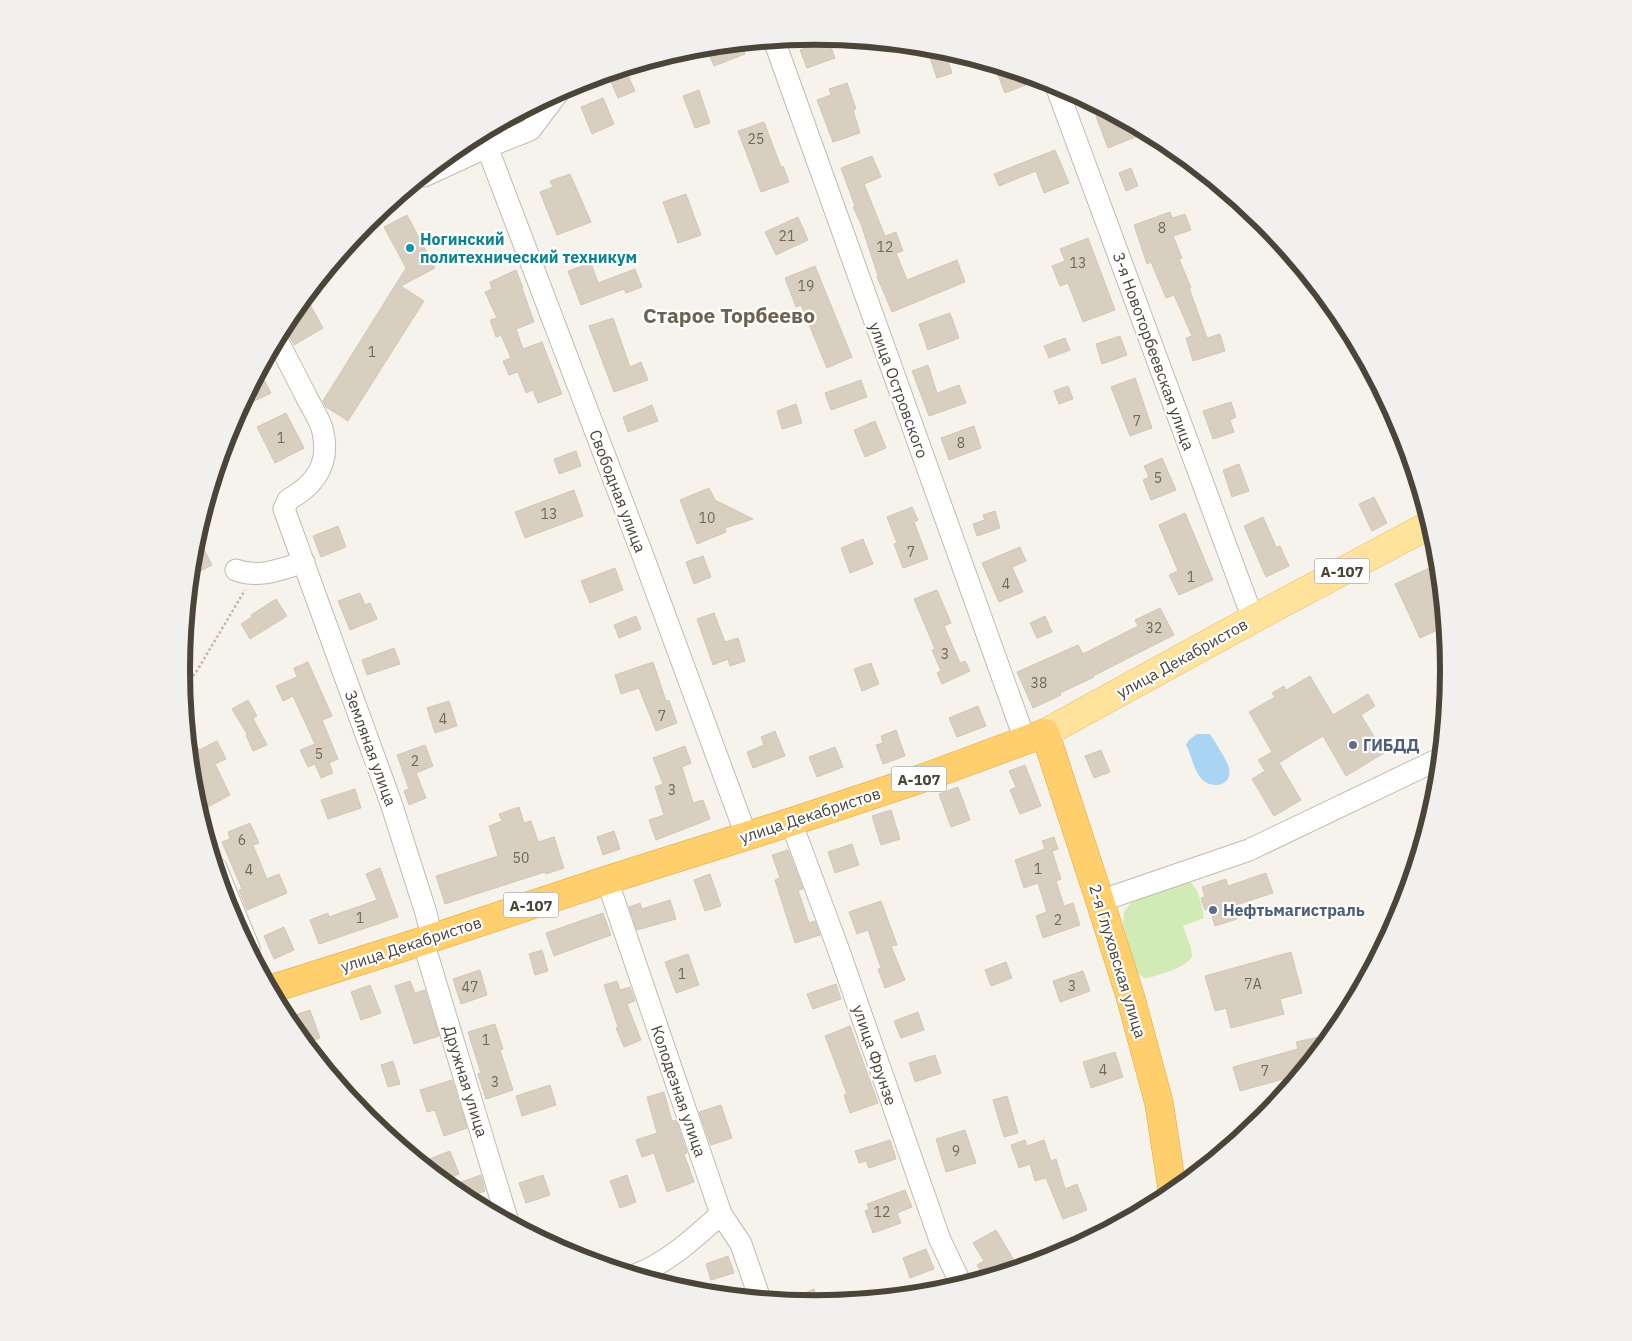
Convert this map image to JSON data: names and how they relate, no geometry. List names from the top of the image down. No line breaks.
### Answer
{"streets":{"highway":["А-107","улица Декабристов","2-я Глуховская улица"],"street":["3-я Новоторбеевская улица","улица Островского","Свободная улица","Земляная улица","улица Фрунзе","Дружная улица","Колодезная улица"]},"crossings":[["3-я Новоторбеевская улица","улица Декабристов"],["улица Островского","улица Декабристов"],["улица Островского","2-я Глуховская улица"],["Свободная улица","улица Декабристов"],["улица Декабристов","Земляная улица"],["улица Декабристов","2-я Глуховская улица"],["улица Декабристов","улица Фрунзе"],["улица Декабристов","Дружная улица"],["улица Декабристов","Колодезная улица"],["Земляная улица","Дружная улица"]],"districts":["Старое Торбеево"],"places":["Ногинский политехнический техникум","ГИБДД","Нефтьмагистраль"],"house_numbers":["25","8","21","12","13","19","1","7","1","8","5","13","10","7","1","4","32","3","38","7","4","5","2","3","6","50","1","4","1","2","1","7А","3","47","1","4","7","3","9","12"]}
